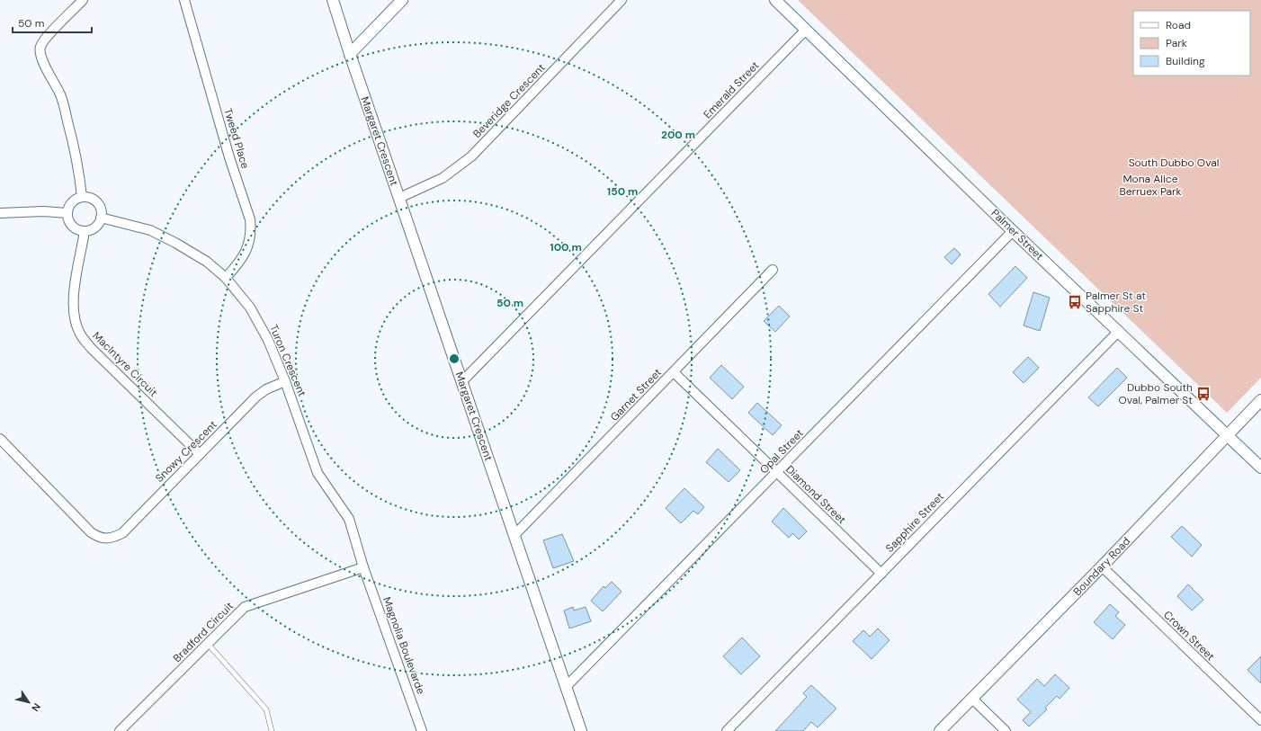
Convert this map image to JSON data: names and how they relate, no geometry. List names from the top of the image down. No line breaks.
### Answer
{"streets":{"street":["Emerald Street","Beveridge Crescent","Tweed Place","Margaret Crescent","Palmer Street","Turon Crescent","MacIntyre Circuit","Garnet Street","Snowy Crescent","Opal Street","Diamond Street","Sapphire Street","Boundary Road","Bradford Circuit","Crown Street","Magnolia Boulevarde"]},"crossings":[["Emerald Street","Margaret Crescent"],["Emerald Street","Palmer Street"],["Beveridge Crescent","Margaret Crescent"],["Tweed Place","Turon Crescent"],["Margaret Crescent","Garnet Street"],["Margaret Crescent","Opal Street"],["Palmer Street","Opal Street"],["Palmer Street","Sapphire Street"],["Palmer Street","Boundary Road"],["Turon Crescent","MacIntyre Circuit"],["Turon Crescent","Snowy Crescent"],["Turon Crescent","Bradford Circuit"],["Turon Crescent","Magnolia Boulevarde"],["MacIntyre Circuit","Snowy Crescent"],["Garnet Street","Diamond Street"],["Opal Street","Diamond Street"],["Diamond Street","Sapphire Street"],["Boundary Road","Crown Street"],["Bradford Circuit","Magnolia Boulevarde"]],"parks":["South Dubbo Oval","Mona Alice Berruex Park"],"places":{"bus stop":["Palmer St at Sapphire St","Dubbo South Oval, Palmer St"]},"legend":["Road","Park","Building"],"scale_bar":"50 m","north":"bottom right","rings":["200 m","150 m","100 m","50 m"]}
